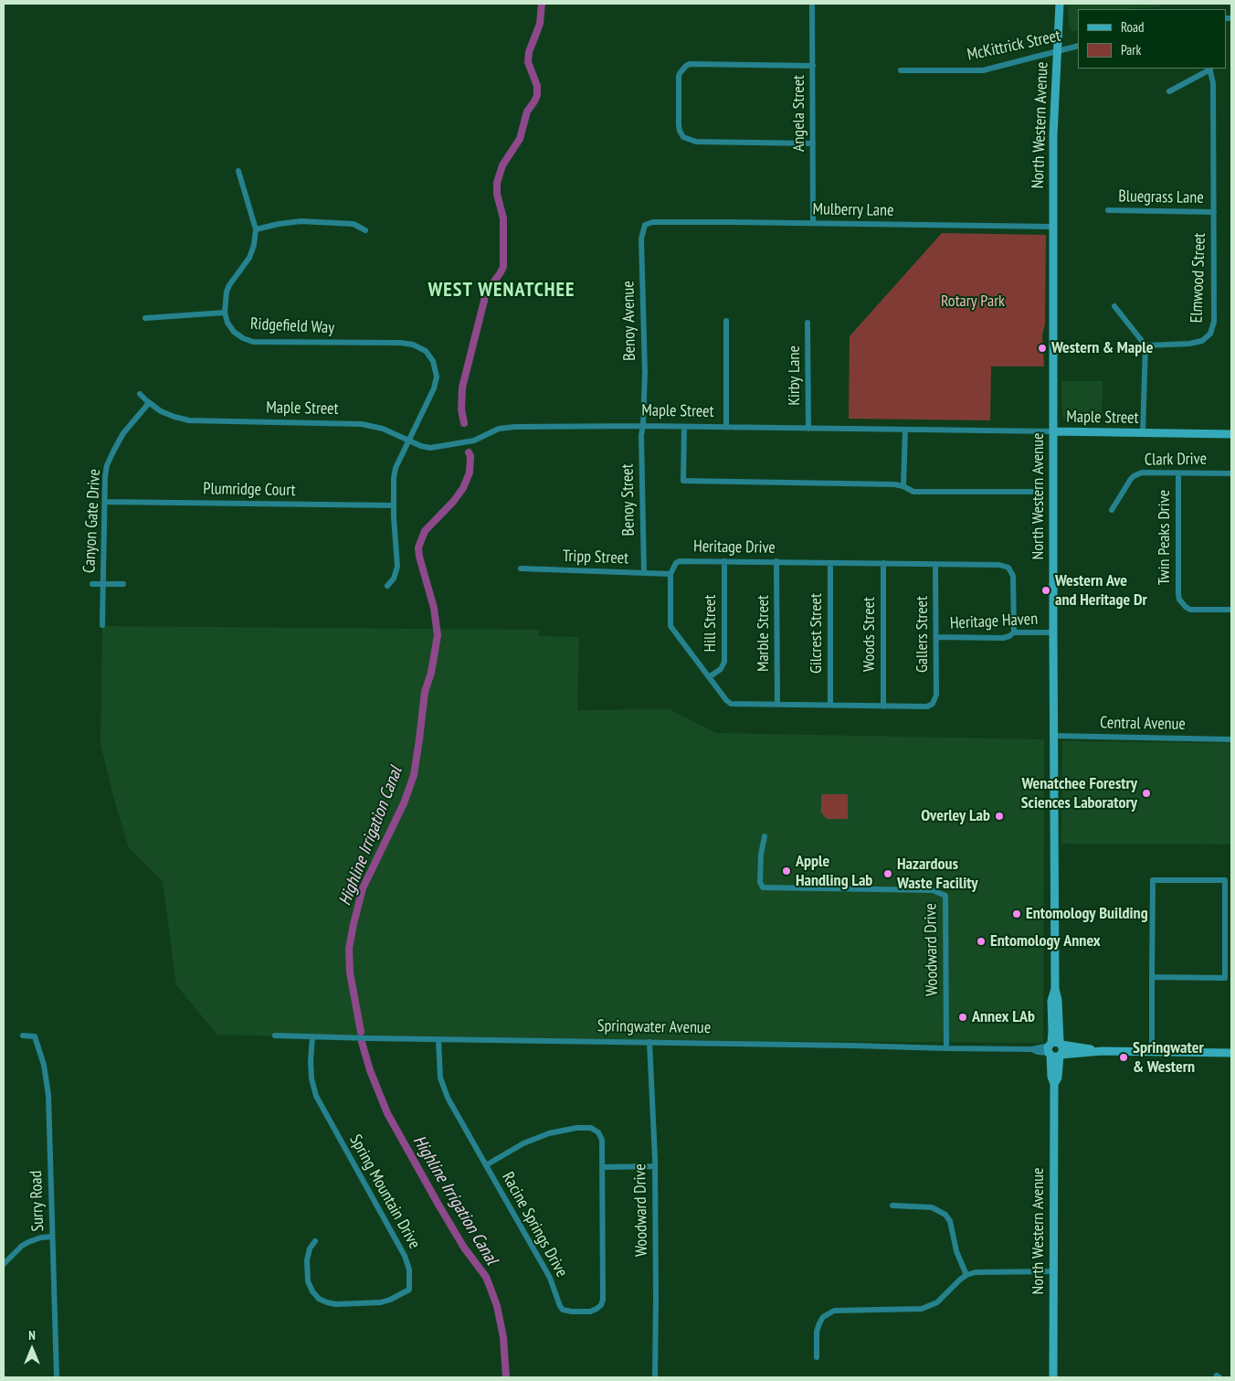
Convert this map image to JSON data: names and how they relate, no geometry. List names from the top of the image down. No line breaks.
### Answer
{"streets":{"main road":["North Western Avenue","Maple Street"],"street":["McKittrick Street","Angela Street","Bluegrass Lane","Mulberry Lane","Elmwood Street","Benoy Avenue","Ridgefield Way","Kirby Lane","Clark Drive","Plumridge Court","Benoy Street","Canyon Gate Drive","Twin Peaks Drive","Heritage Drive","Tripp Street","Heritage Haven","Hill Street","Marble Street","Gilcrest Street","Woods Street","Gallers Street","Central Avenue","Woodward Drive","Springwater Avenue","Spring Mountain Drive","Surry Road","Racine Springs Drive"]},"crossings":[["McKittrick Street","North Western Avenue"],["Angela Street","Mulberry Lane"],["North Western Avenue","Mulberry Lane"],["North Western Avenue","Maple Street"],["North Western Avenue","Heritage Haven"],["North Western Avenue","Central Avenue"],["North Western Avenue","Springwater Avenue"],["Bluegrass Lane","Elmwood Street"],["Mulberry Lane","Benoy Avenue"],["Benoy Avenue","Maple Street"],["Benoy Avenue","Benoy Street"],["Ridgefield Way","Maple Street"],["Ridgefield Way","Plumridge Court"],["Kirby Lane","Maple Street"],["Maple Street","Benoy Street"],["Maple Street","Canyon Gate Drive"],["Clark Drive","Twin Peaks Drive"],["Plumridge Court","Canyon Gate Drive"],["Benoy Street","Tripp Street"],["Heritage Drive","Tripp Street"],["Heritage Drive","Heritage Haven"],["Heritage Drive","Hill Street"],["Heritage Drive","Marble Street"],["Heritage Drive","Gilcrest Street"],["Heritage Drive","Woods Street"],["Heritage Drive","Gallers Street"],["Heritage Haven","Gallers Street"],["Woods Street","Gallers Street"],["Woodward Drive","Springwater Avenue"],["Springwater Avenue","Spring Mountain Drive"],["Springwater Avenue","Racine Springs Drive"]],"districts":["WEST WENATCHEE"],"water":["Highline Irrigation Canal"],"parks":["Rotary Park"],"places":["Western & Maple","Western Ave and Heritage Dr","Wenatchee Forestry Sciences Laboratory","Overley Lab","Apple Handling Lab","Hazardous Waste Facility","Entomology Building","Entomology Annex","Annex LAb","Springwater & Western"],"legend":["Road","Park"],"north":"top"}
